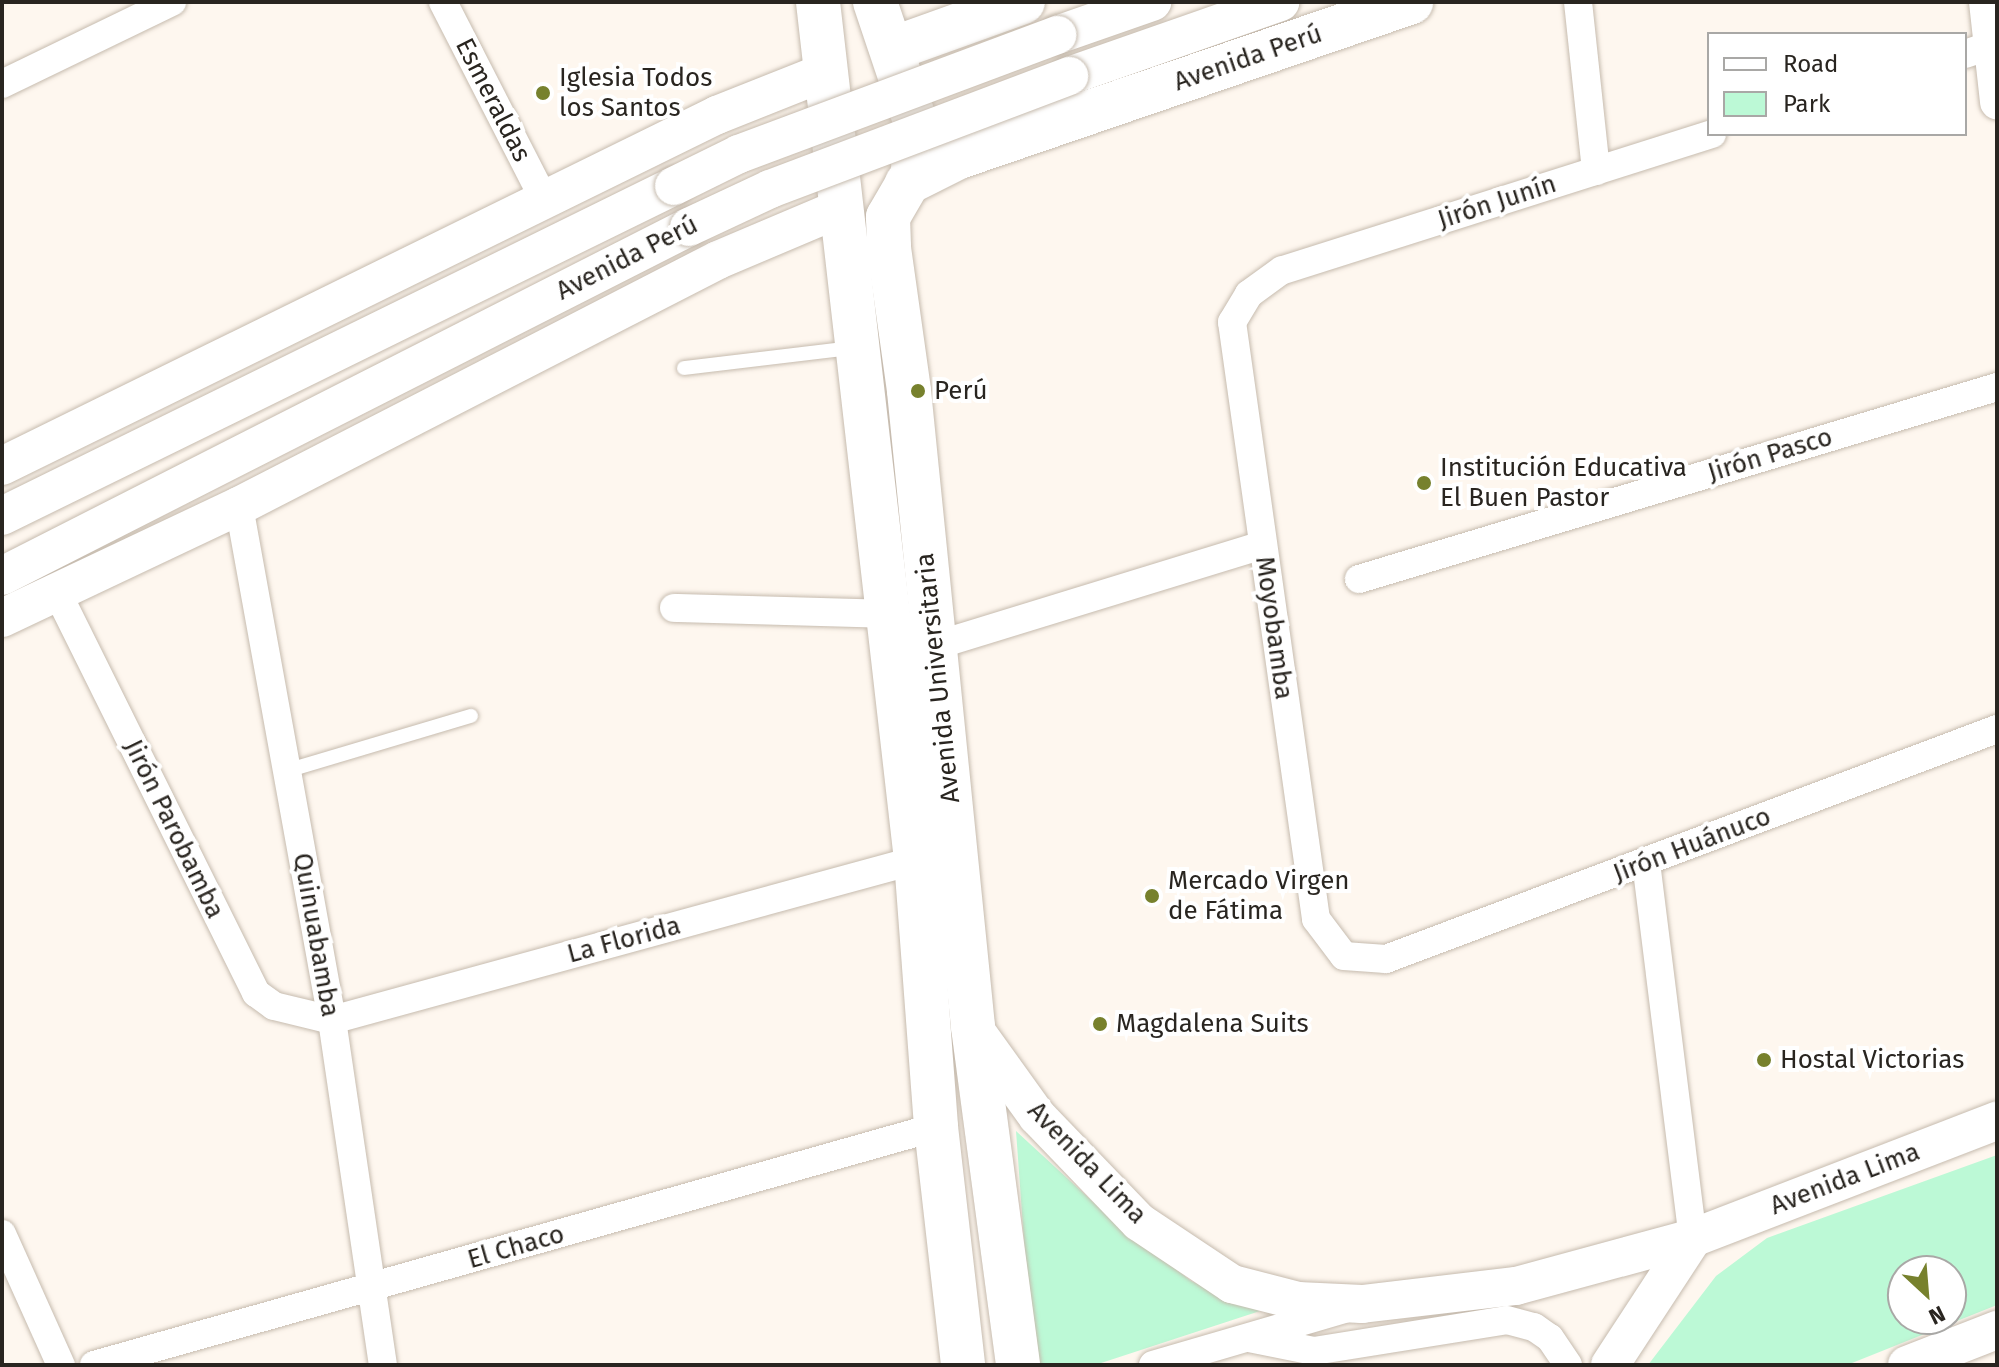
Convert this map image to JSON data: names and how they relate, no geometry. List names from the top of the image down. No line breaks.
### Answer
{"streets":{"main road":["Avenida Perú","Avenida Universitaria","Avenida Lima"],"street":["Esmeraldas","Jirón Junín","Jirón Pasco","Moyobamba","Jirón Parobamba","Jirón Huánuco","Quinuabamba","La Florida","El Chaco"]},"crossings":[["Avenida Perú","Avenida Universitaria"],["Avenida Perú","Jirón Parobamba"],["Avenida Perú","Quinuabamba"],["Jirón Junín","Moyobamba"],["Moyobamba","Jirón Huánuco"],["Avenida Universitaria","La Florida"],["Avenida Universitaria","Avenida Lima"],["Avenida Universitaria","El Chaco"],["Jirón Parobamba","Quinuabamba"],["Jirón Parobamba","La Florida"],["Quinuabamba","La Florida"],["Quinuabamba","El Chaco"]],"places":["Iglesia Todos los Santos","Perú","Institución Educativa El Buen Pastor","Mercado Virgen de Fátima","Magdalena Suits","Hostal Victorias"],"legend":["Road","Park"],"north":"bottom right"}
